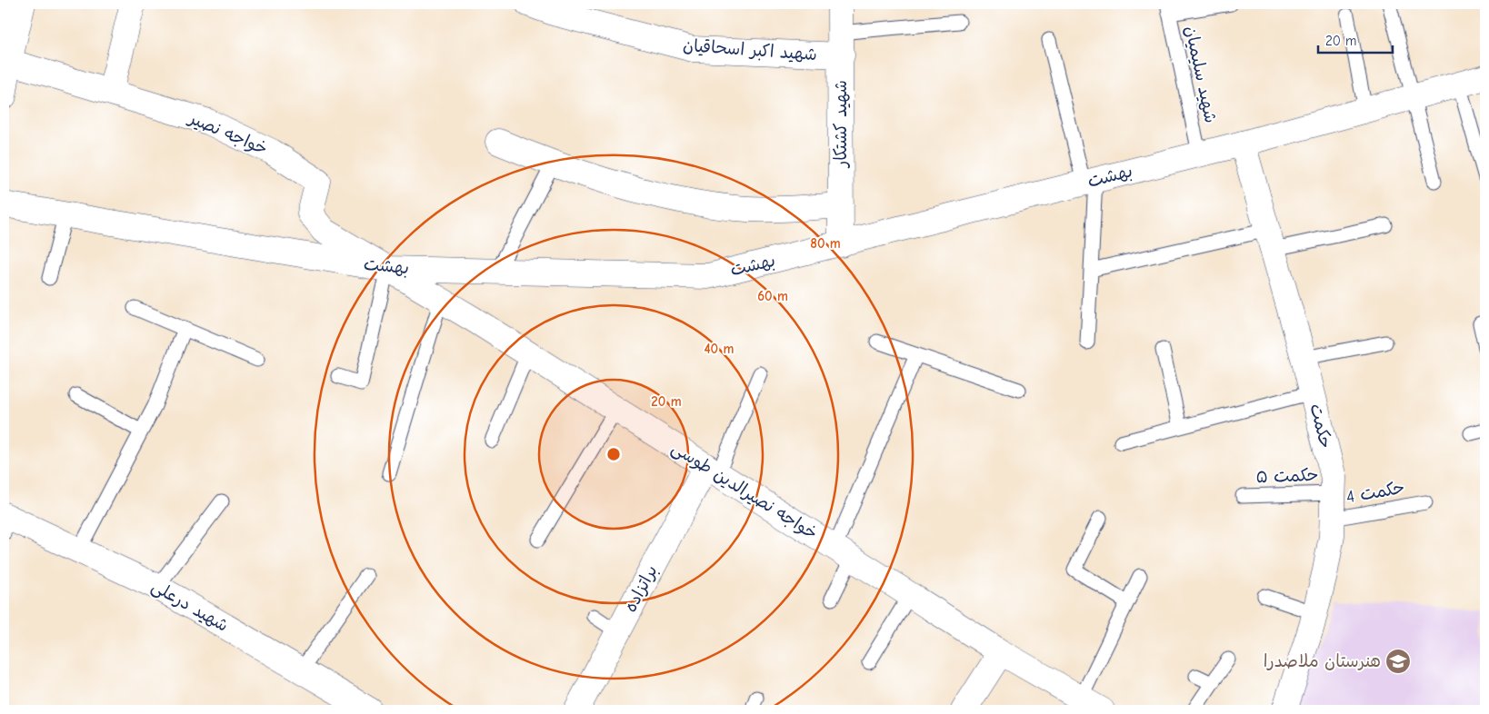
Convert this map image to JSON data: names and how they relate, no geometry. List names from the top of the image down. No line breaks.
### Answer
{"streets":{"street":["شهید اکبر اسحاقیان","شهید کشتکار","خواجه نصیر","بهشت","حکمت","خواجه نصیرالدین طوسی","براتزاده","شهید درعلی"],"lane":["شهید سلیمیان","حکمت ۵","حکمت 4"]},"crossings":[["شهید اکبر اسحاقیان","شهید کشتکار"],["شهید سلیمیان","بهشت"],["شهید کشتکار","بهشت"],["خواجه نصیر","بهشت"],["خواجه نصیر","خواجه نصیرالدین طوسی"],["بهشت","حکمت"],["بهشت","خواجه نصیرالدین طوسی"],["حکمت","حکمت ۵"],["حکمت","حکمت 4"],["خواجه نصیرالدین طوسی","براتزاده"]],"places":{"school or university":["هنرستان ملاصدرا"]},"scale_bar":"20 m","rings":["80 m","60 m","40 m","20 m"]}
